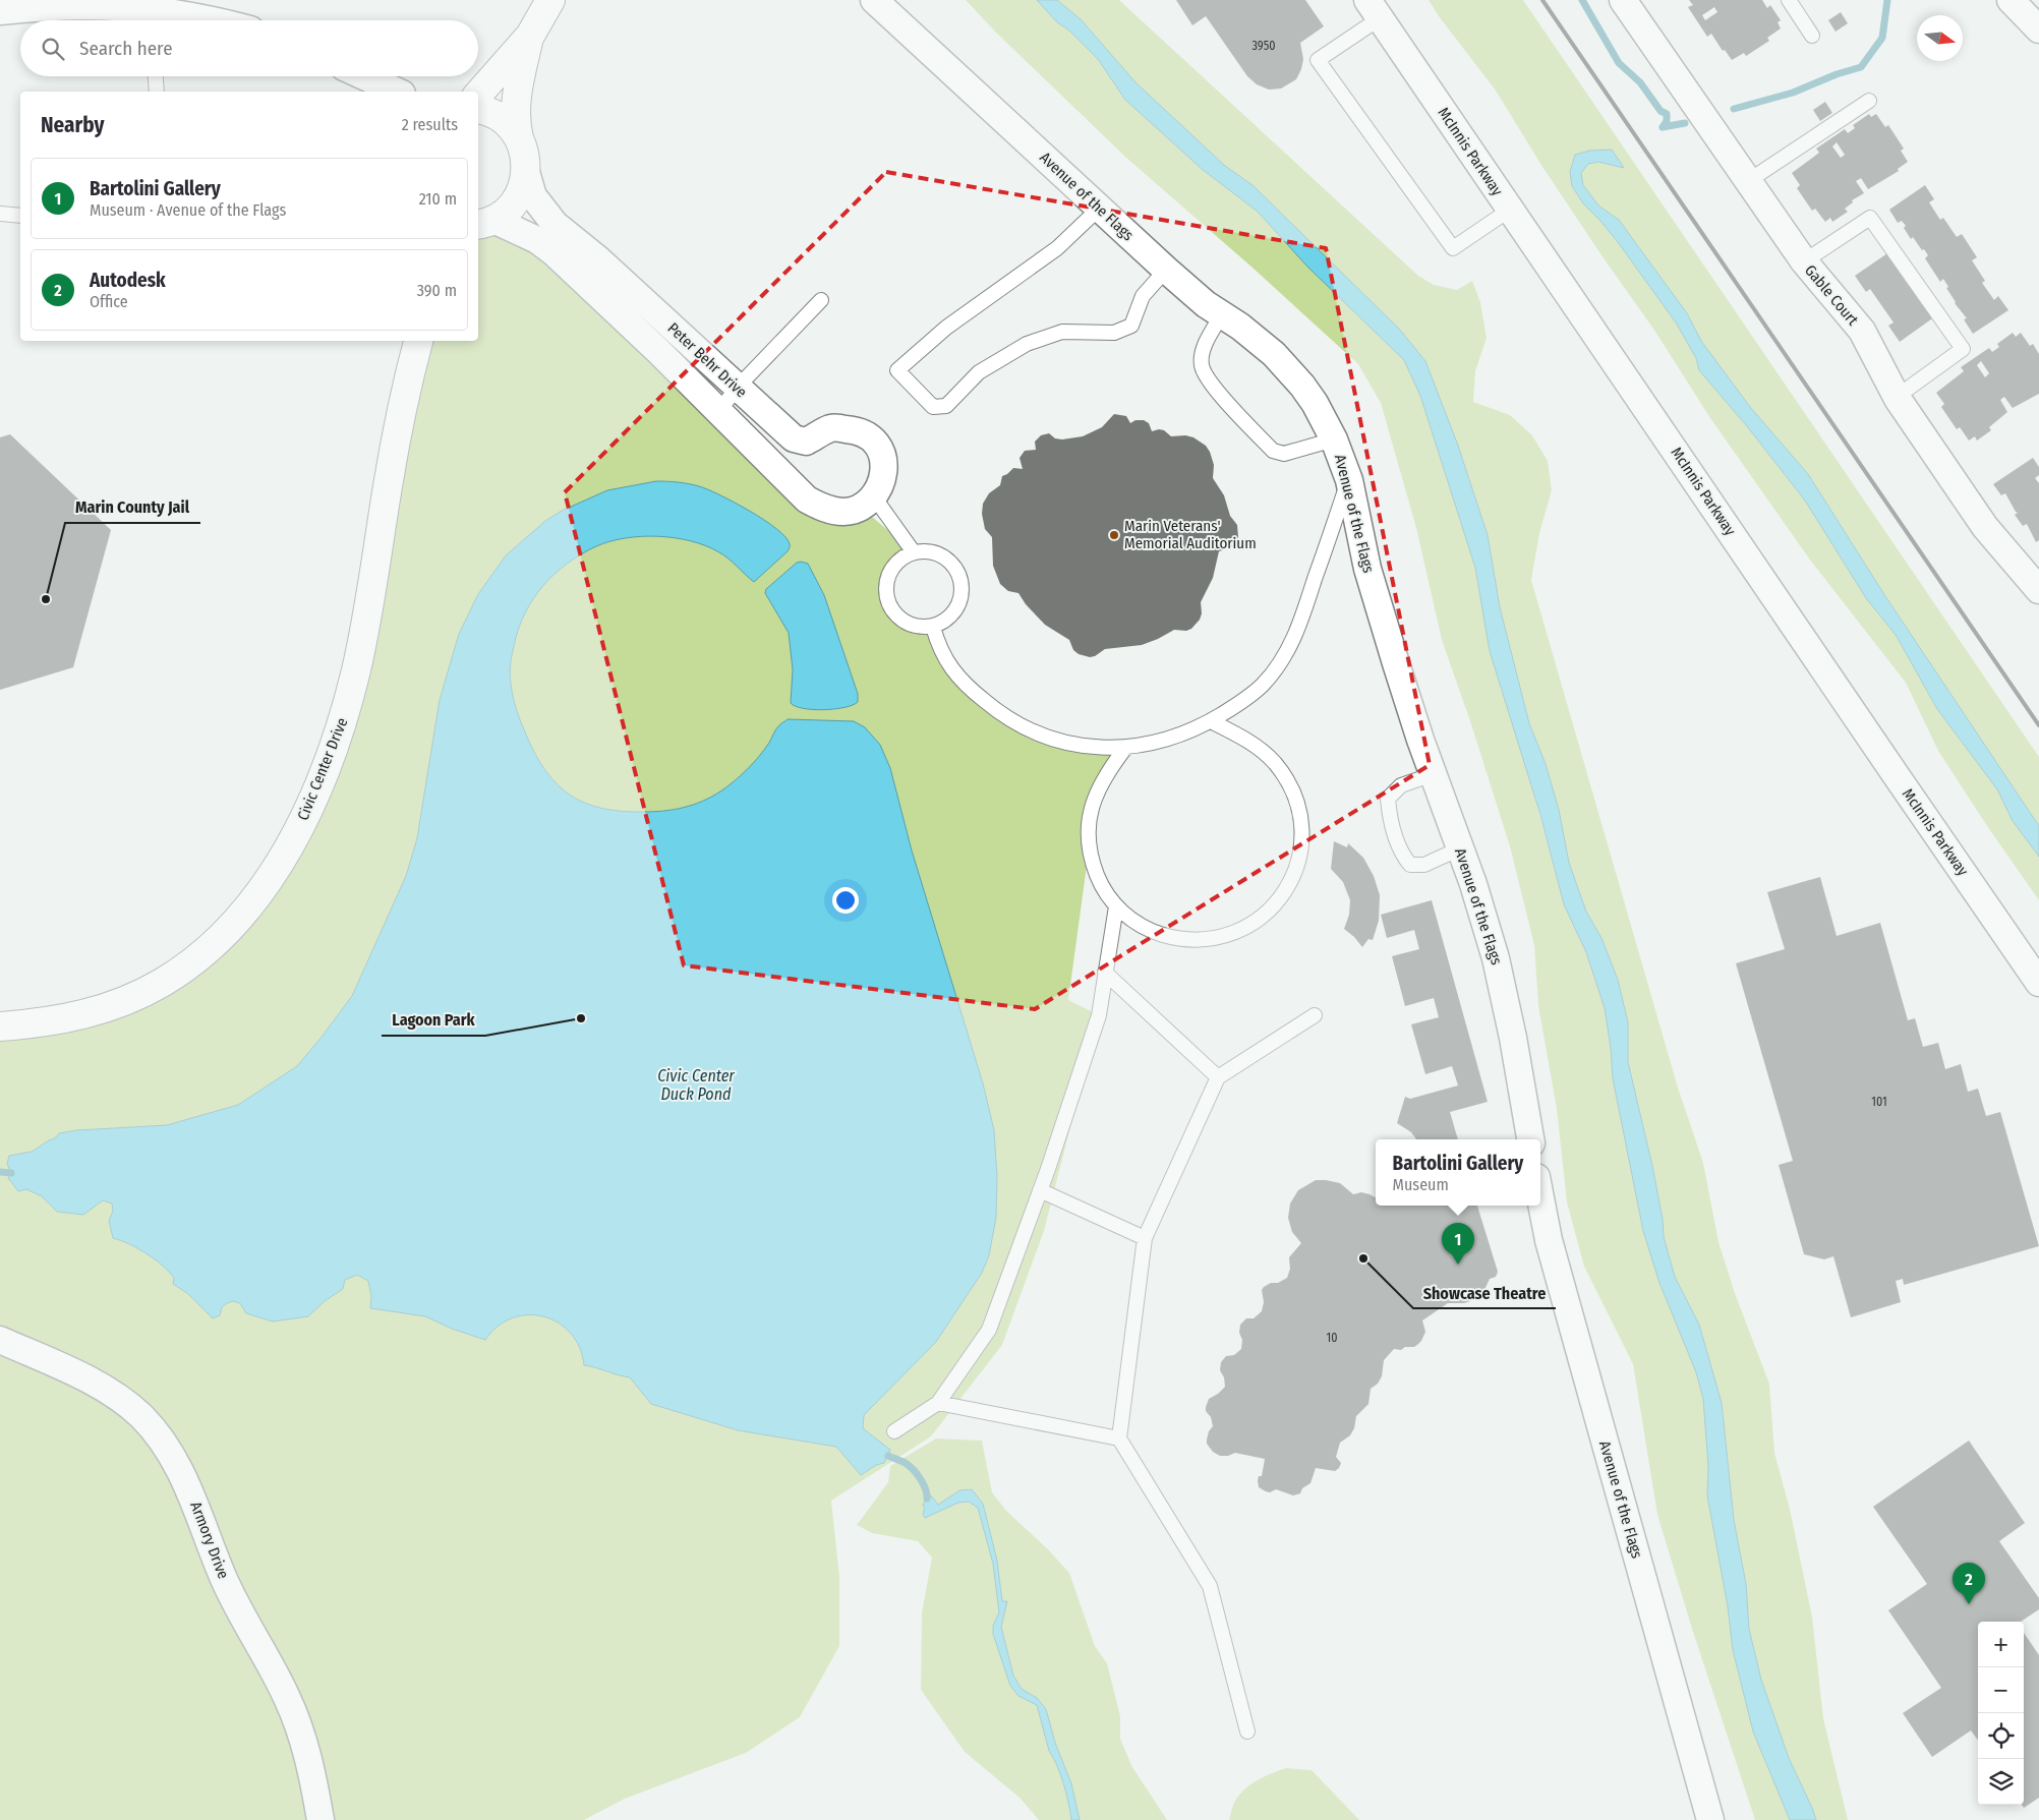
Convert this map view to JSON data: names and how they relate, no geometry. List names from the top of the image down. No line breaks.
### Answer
{"streets":{"street":["McInnis Parkway","Avenue of the Flags","Gable Court","Peter Behr Drive","Civic Center Drive","Armory Drive"]},"water":["Civic Center Duck Pond"],"places":["Marin Veterans' Memorial Auditorium","Marin County Jail","Lagoon Park","Showcase Theatre"],"house_numbers":["3950","101","10"],"north":"right","page":{"search":"Search here","heading":["Nearby","2 results"],"list":[{"mark":"1","name":"Bartolini Gallery","note":"Museum · Avenue of the Flags","value":"210 m"},{"mark":"2","name":"Autodesk","note":"Office","value":"390 m"}],"popup":["Bartolini Gallery","Museum"],"pins":["1","2"],"map_buttons":["+","−"]}}
